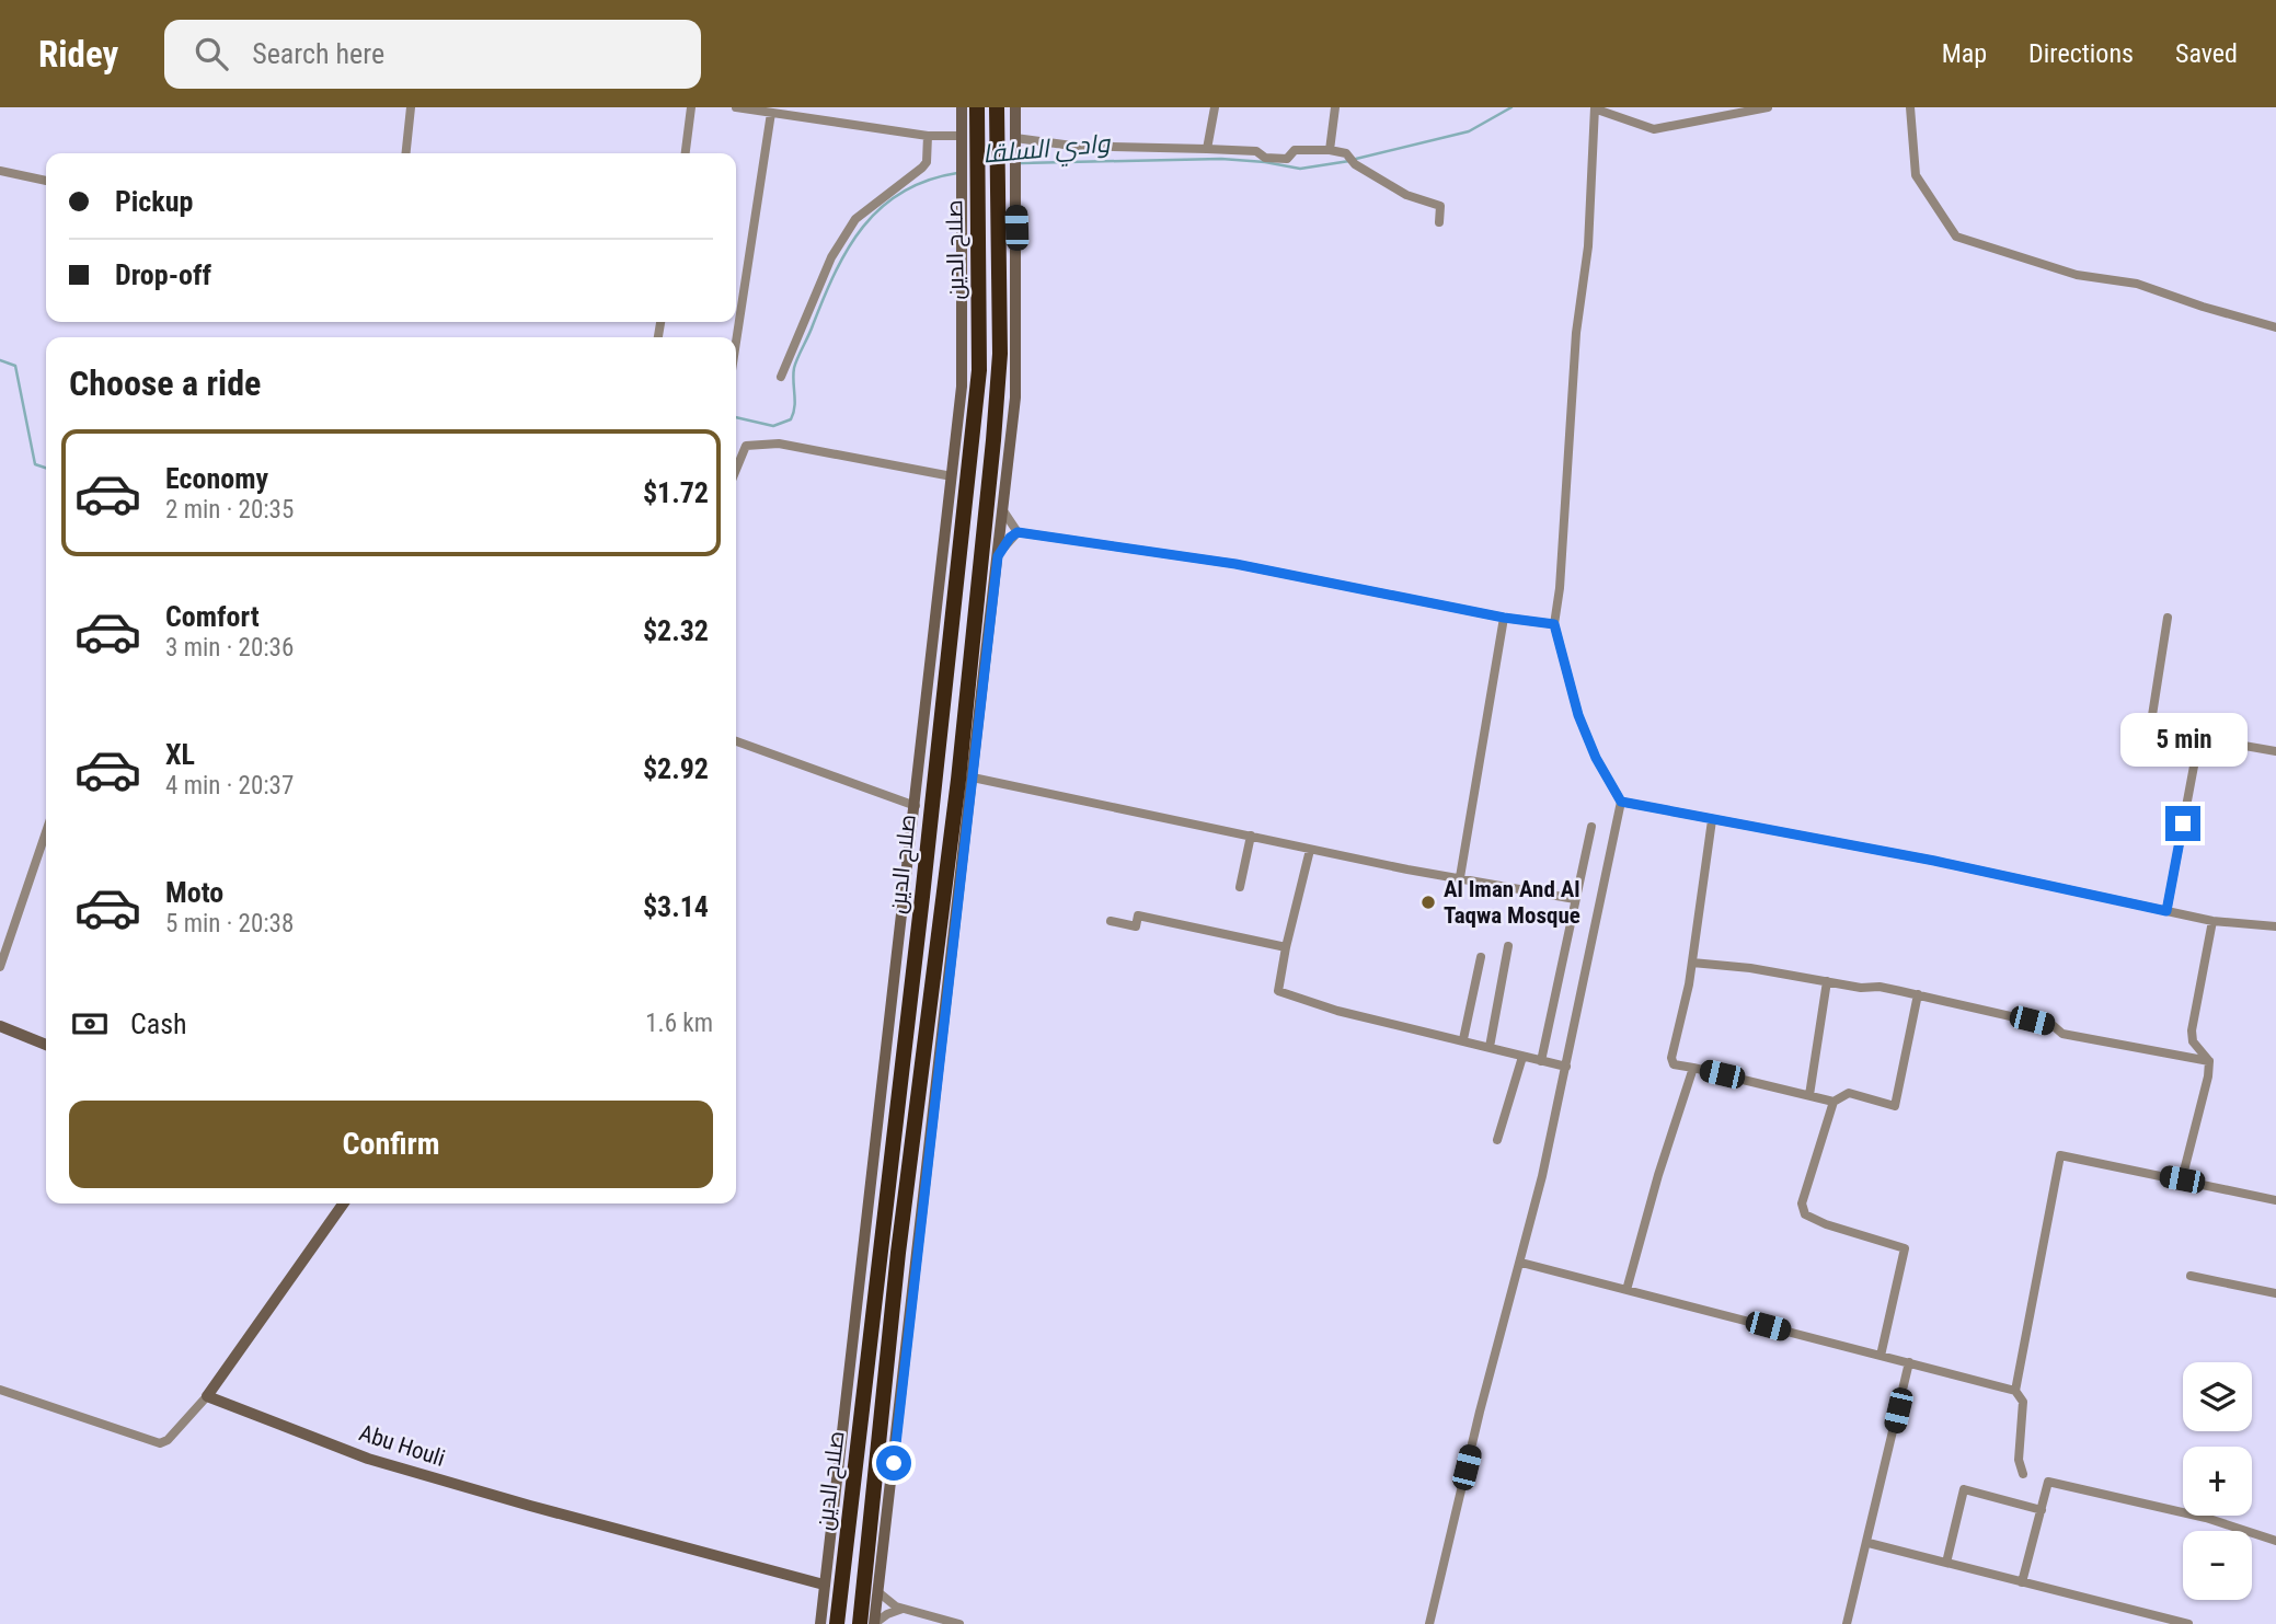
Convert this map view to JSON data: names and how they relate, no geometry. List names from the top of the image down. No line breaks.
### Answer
{"streets":{"highway":["صلاح الدين"],"main road":["Abu Houli"]},"water":["وادي السلقا"],"places":["Al Iman And Al Taqwa Mosque"],"page":{"header":"Ridey","search":"Search here","nav":["Map","Directions","Saved"],"banner":["Pickup","Drop-off"],"heading":"Choose a ride","list":[{"name":"Economy","note":"2 min · 20:35","value":"$1.72"},{"name":"Comfort","note":"3 min · 20:36","value":"$2.32"},{"name":"XL","note":"4 min · 20:37","value":"$2.92"},{"name":"Moto","note":"5 min · 20:38","value":"$3.14"}],"bubble":"5 min","pay":["Cash","1.6 km"],"buttons":"Confirm","map_buttons":["+","−"]}}
